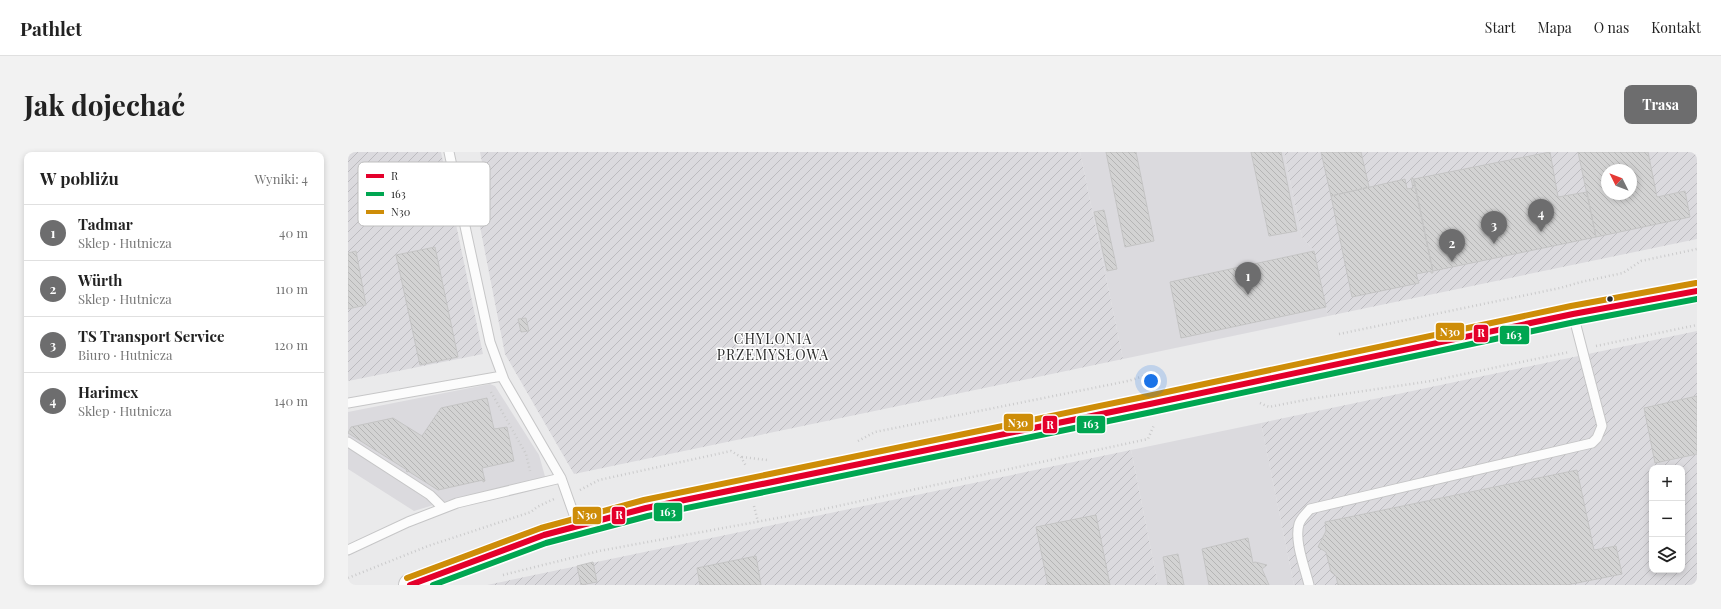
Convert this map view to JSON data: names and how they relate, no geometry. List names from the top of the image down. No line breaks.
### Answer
{"districts":["CHYLONIA PRZEMYSŁOWA"],"lines":["transit line N30","transit line R","transit line 163"],"legend":["R","163","N30"],"north":"top left","page":{"header":"Pathlet","nav":["Start","Mapa","O nas","Kontakt"],"buttons":"Trasa","title":"Jak dojechać","heading":["W pobliżu","Wyniki: 4"],"pins":["4","3","2","1"],"list":[{"mark":"1","name":"Tadmar","note":"Sklep · Hutnicza","value":"40 m"},{"mark":"2","name":"Würth","note":"Sklep · Hutnicza","value":"110 m"},{"mark":"3","name":"TS Transport Service","note":"Biuro · Hutnicza","value":"120 m"},{"mark":"4","name":"Harimex","note":"Sklep · Hutnicza","value":"140 m"}],"map_buttons":["+","−"]}}
